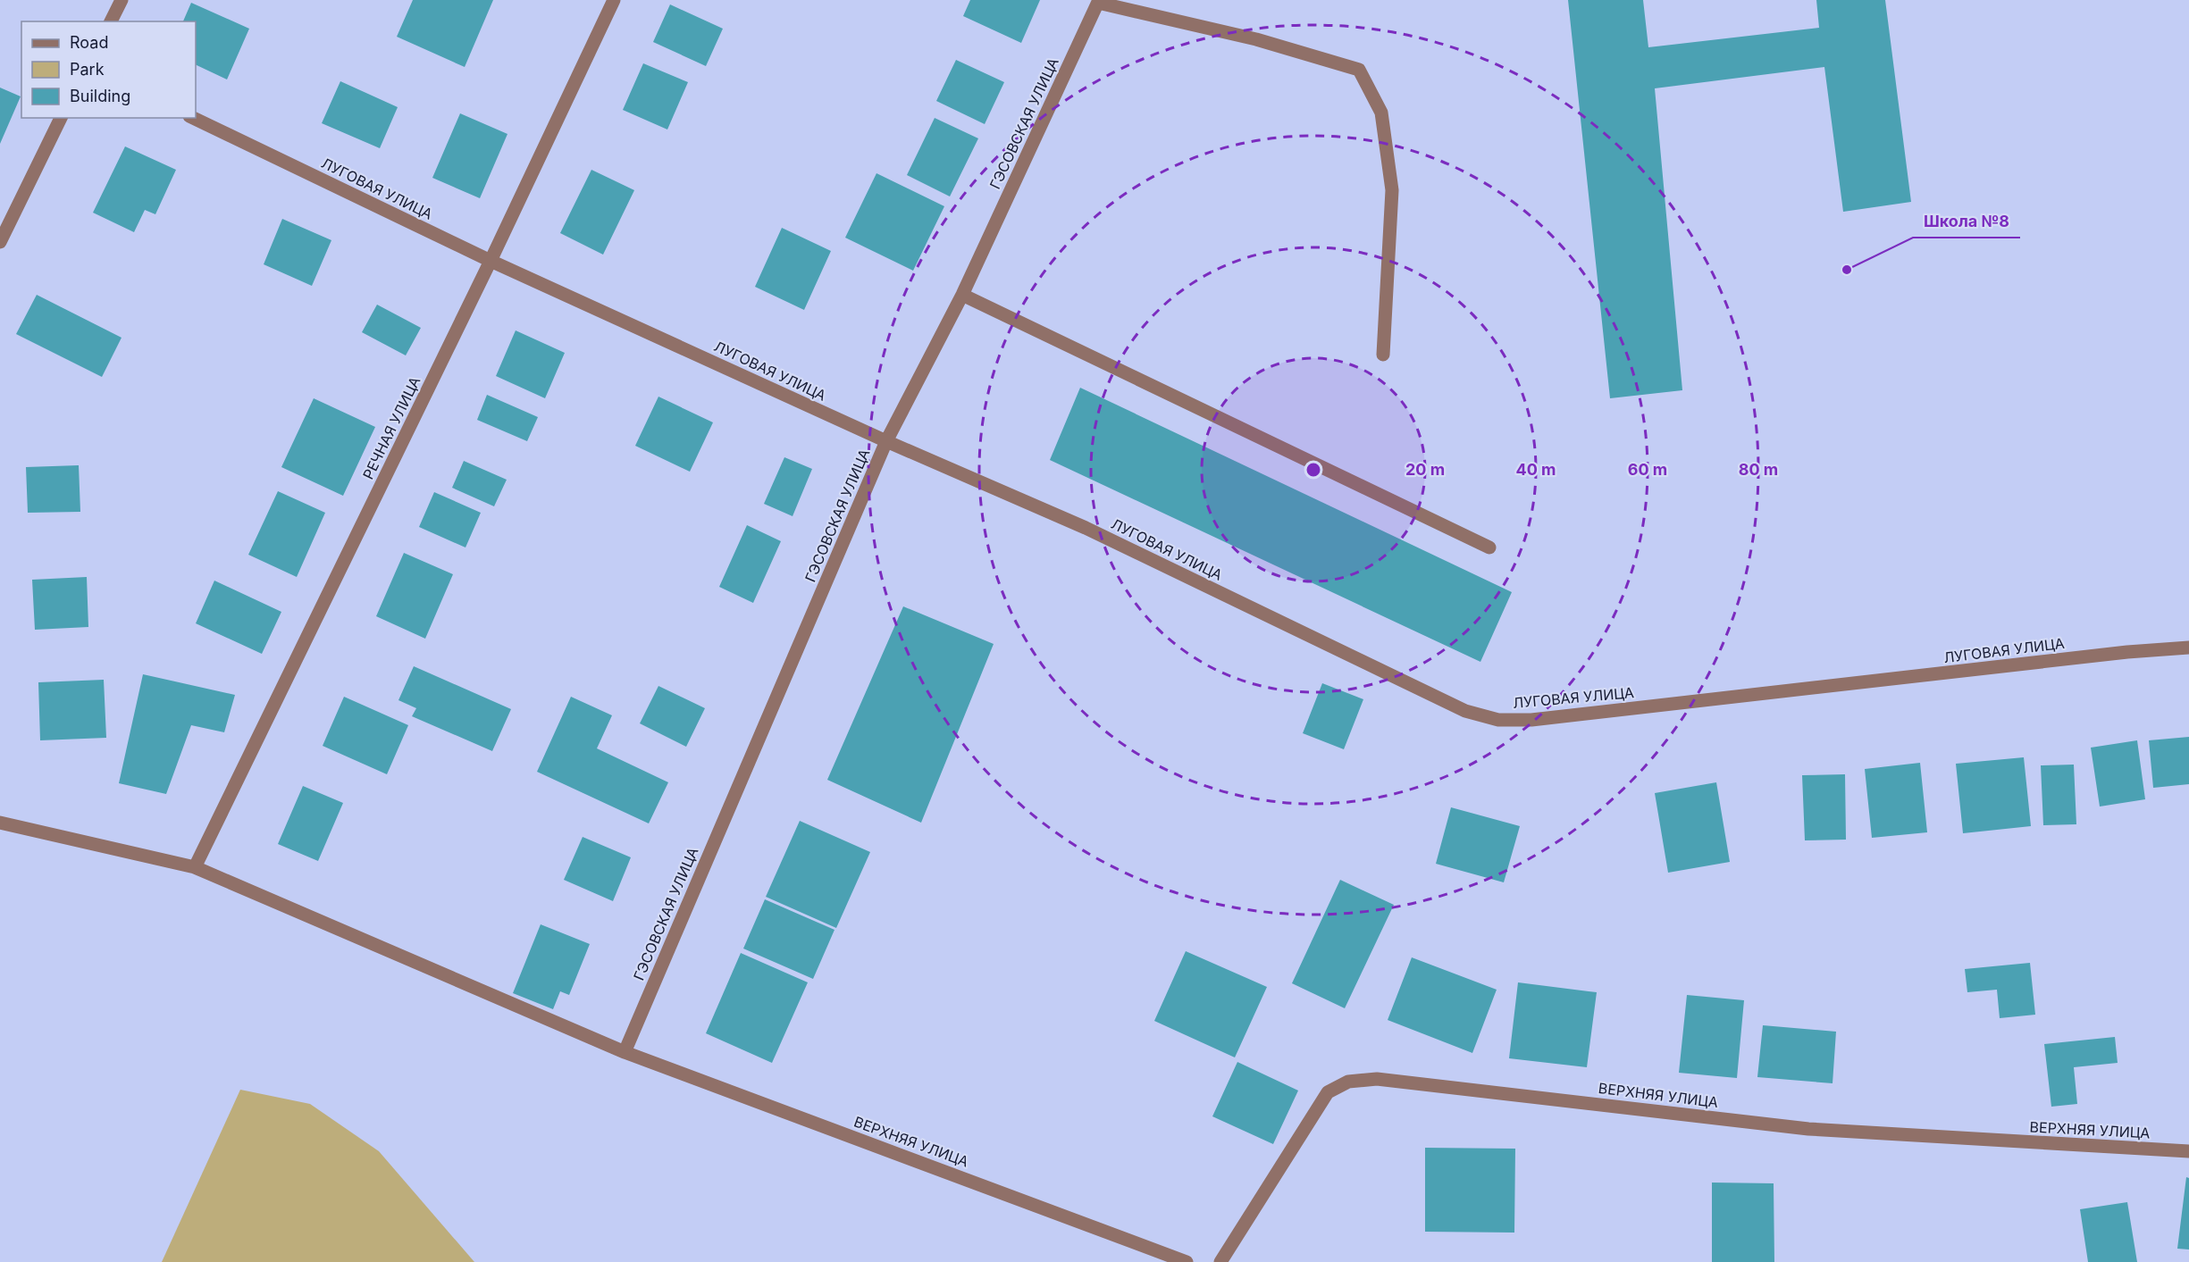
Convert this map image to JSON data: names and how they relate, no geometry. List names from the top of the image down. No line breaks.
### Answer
{"streets":{"street":["ГЭСОВСКАЯ УЛИЦА","ЛУГОВАЯ УЛИЦА","РЕЧНАЯ УЛИЦА","ВЕРХНЯЯ УЛИЦА"]},"crossings":[["ГЭСОВСКАЯ УЛИЦА","ЛУГОВАЯ УЛИЦА"],["ГЭСОВСКАЯ УЛИЦА","ВЕРХНЯЯ УЛИЦА"],["ЛУГОВАЯ УЛИЦА","РЕЧНАЯ УЛИЦА"],["РЕЧНАЯ УЛИЦА","ВЕРХНЯЯ УЛИЦА"]],"places":["Школа №8"],"legend":["Road","Park","Building"],"rings":["20 m","40 m","60 m","80 m"]}
